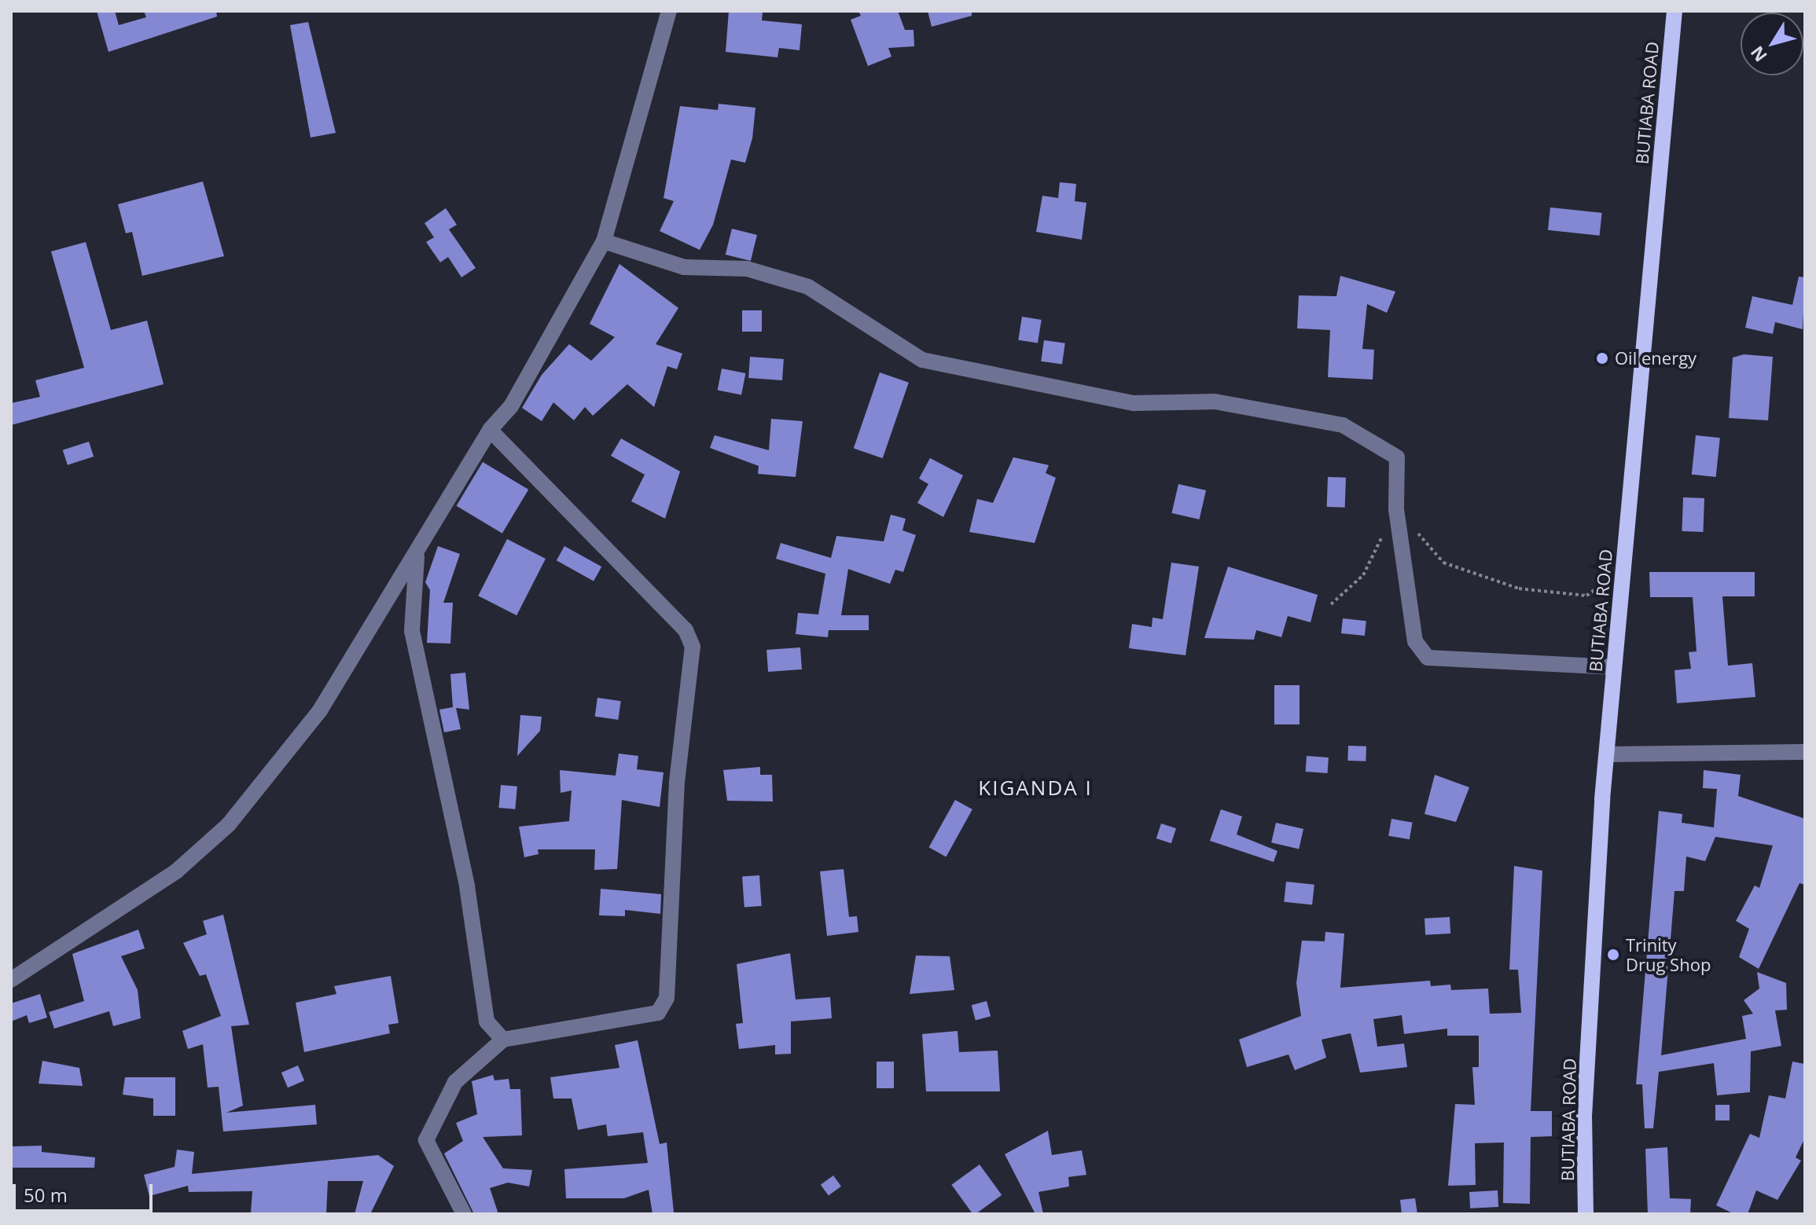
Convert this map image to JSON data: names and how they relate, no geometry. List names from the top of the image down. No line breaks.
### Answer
{"streets":{"main road":["BUTIABA ROAD"]},"districts":["KIGANDA I"],"places":["Oil energy","Trinity Drug Shop"],"scale_bar":"50 m","north":"bottom left"}
